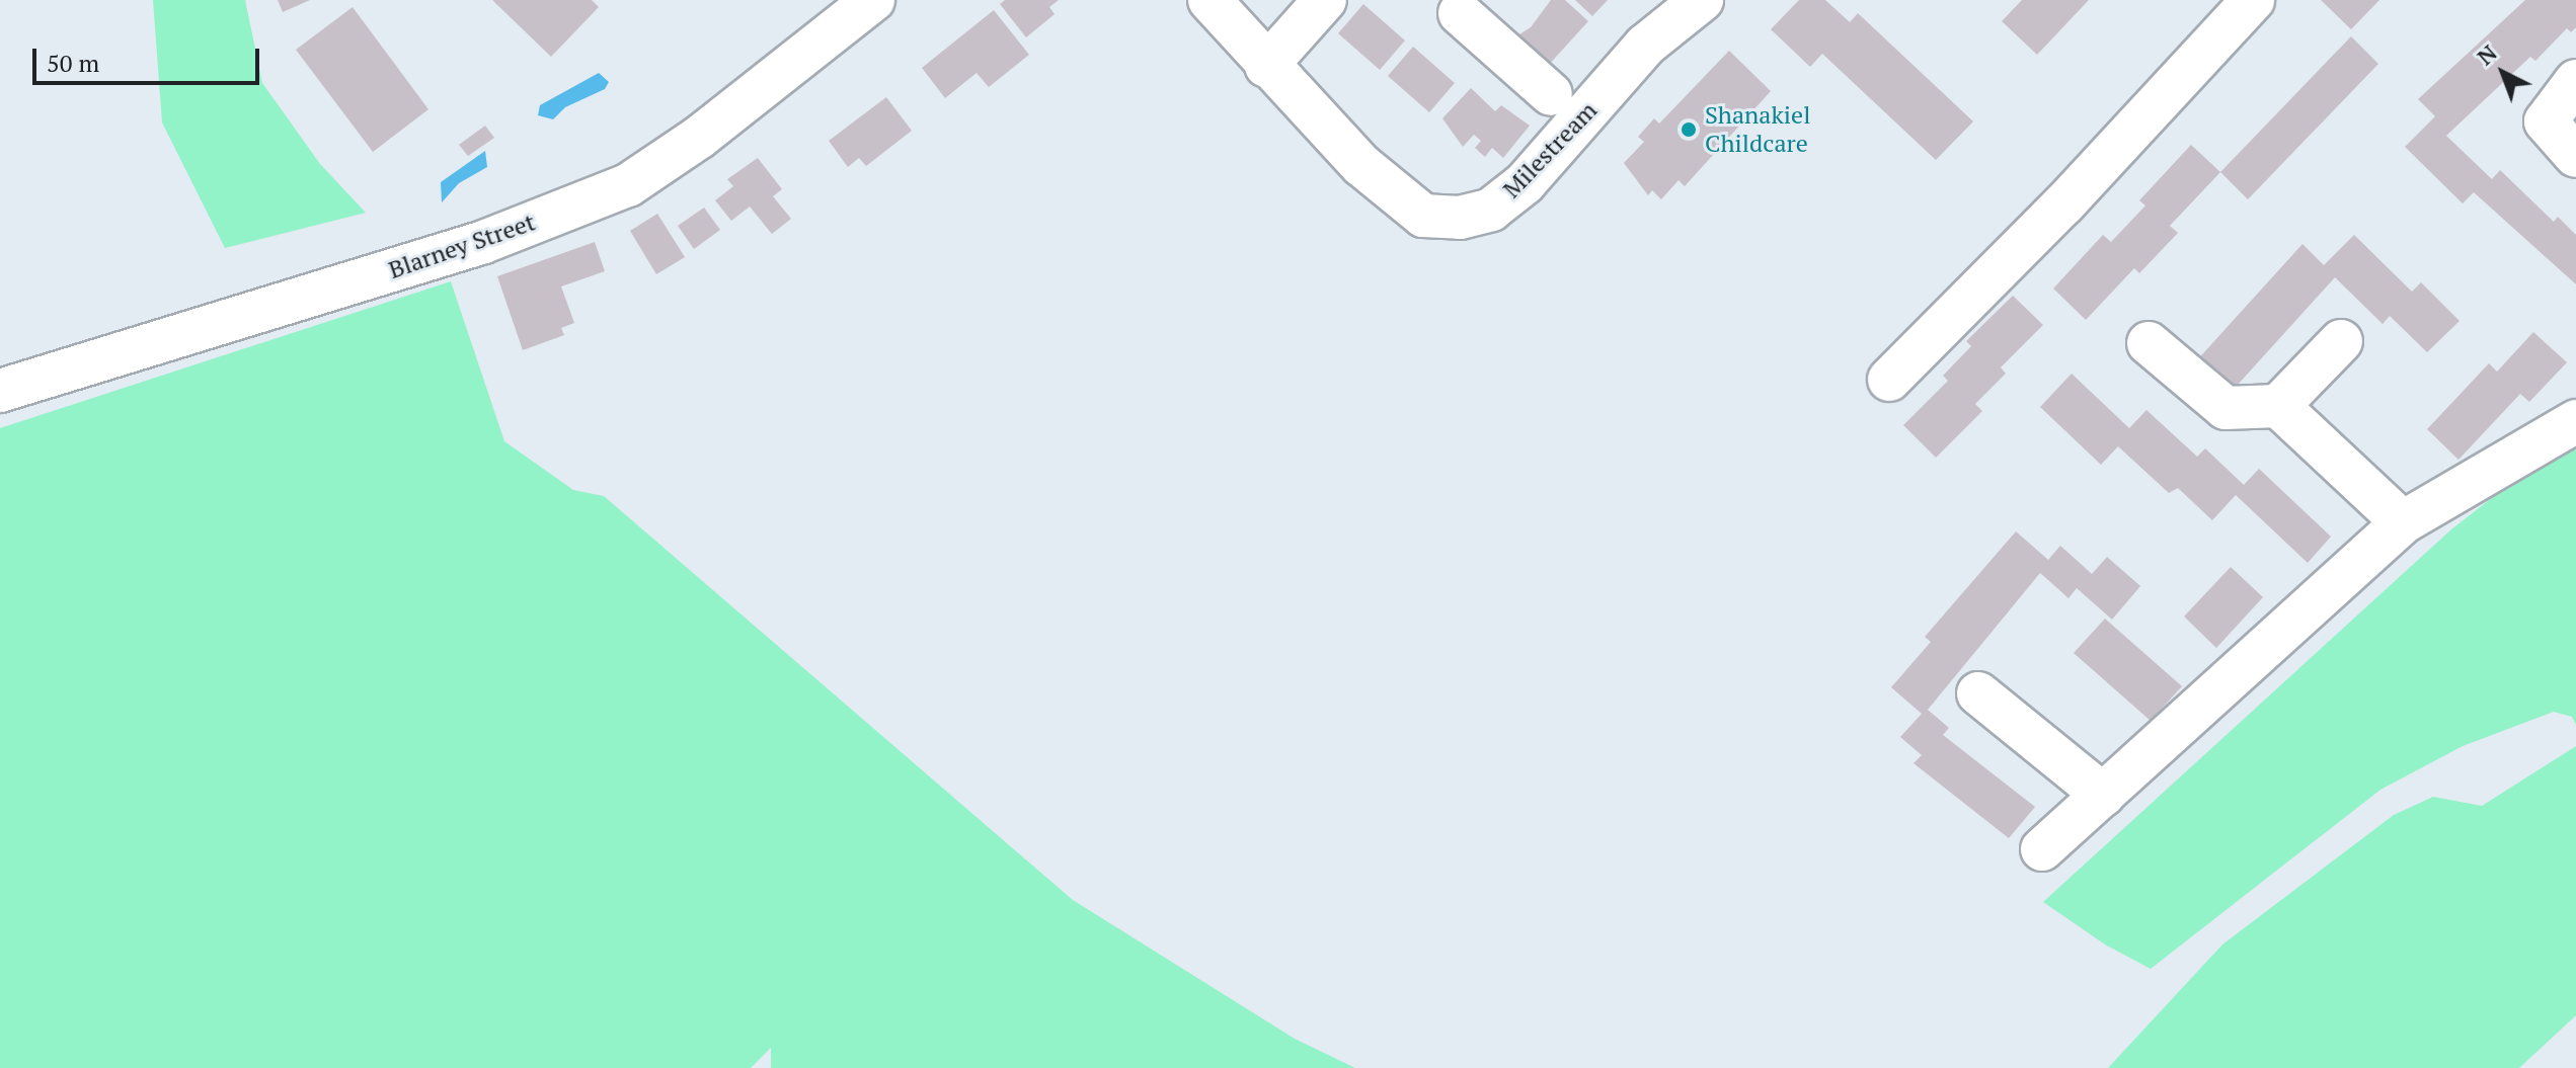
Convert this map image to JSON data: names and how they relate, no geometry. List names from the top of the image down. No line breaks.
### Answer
{"streets":{"street":["Milestream","Blarney Street"]},"places":["Shanakiel Childcare"],"scale_bar":"50 m","north":"top left"}
